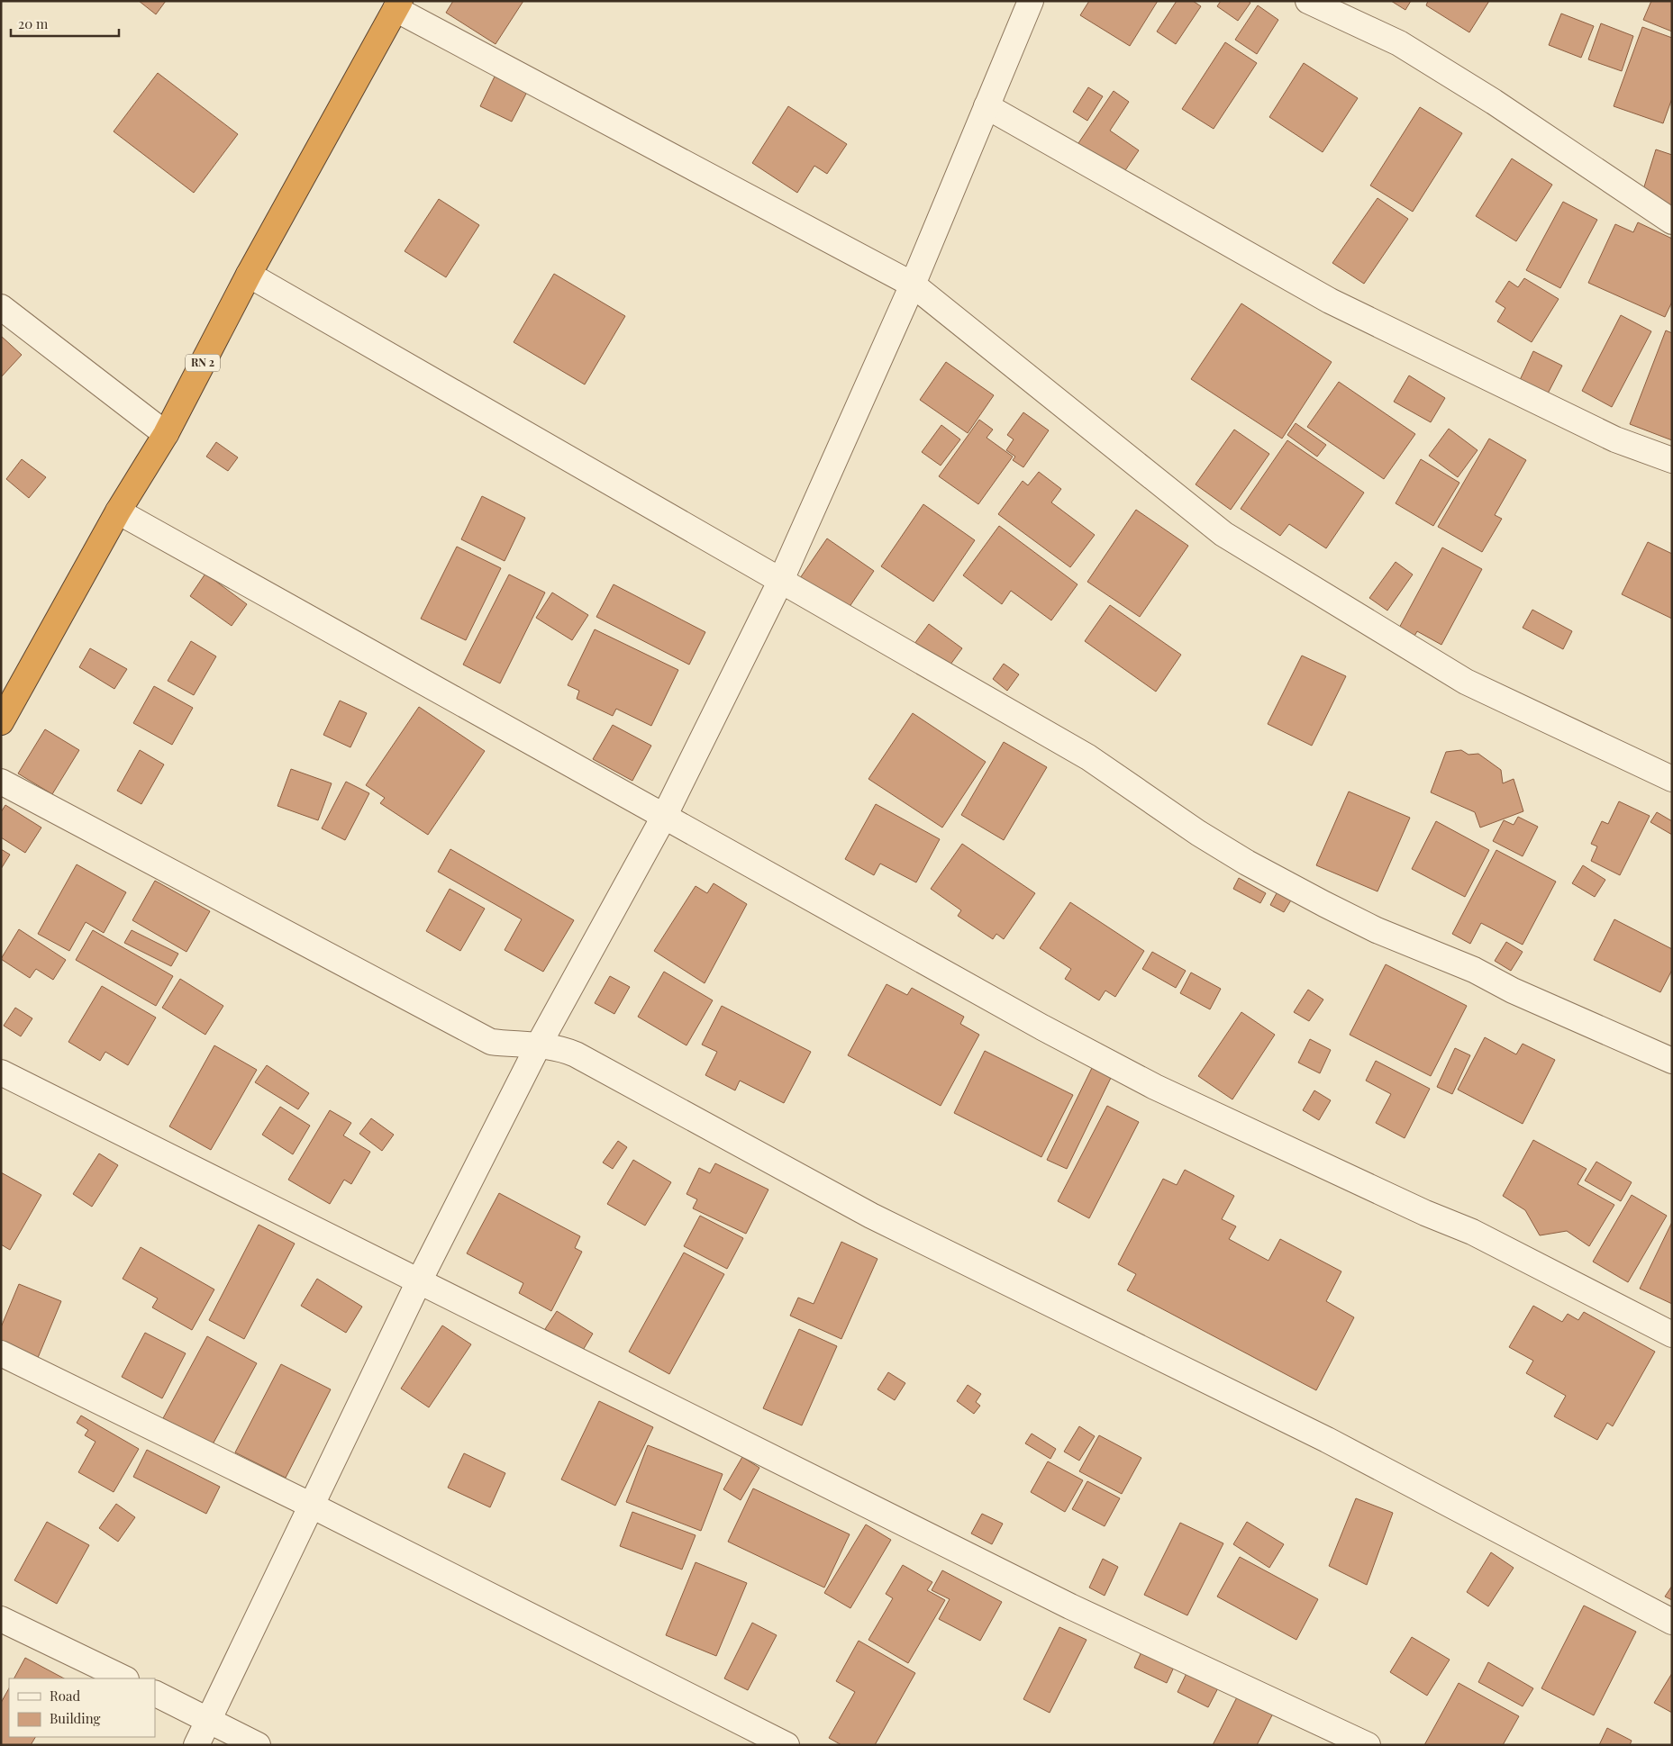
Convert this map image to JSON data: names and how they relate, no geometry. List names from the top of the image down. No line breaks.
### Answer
{"streets":{"highway":["RN 2"]},"legend":["Road","Building"],"scale_bar":"20 m"}
